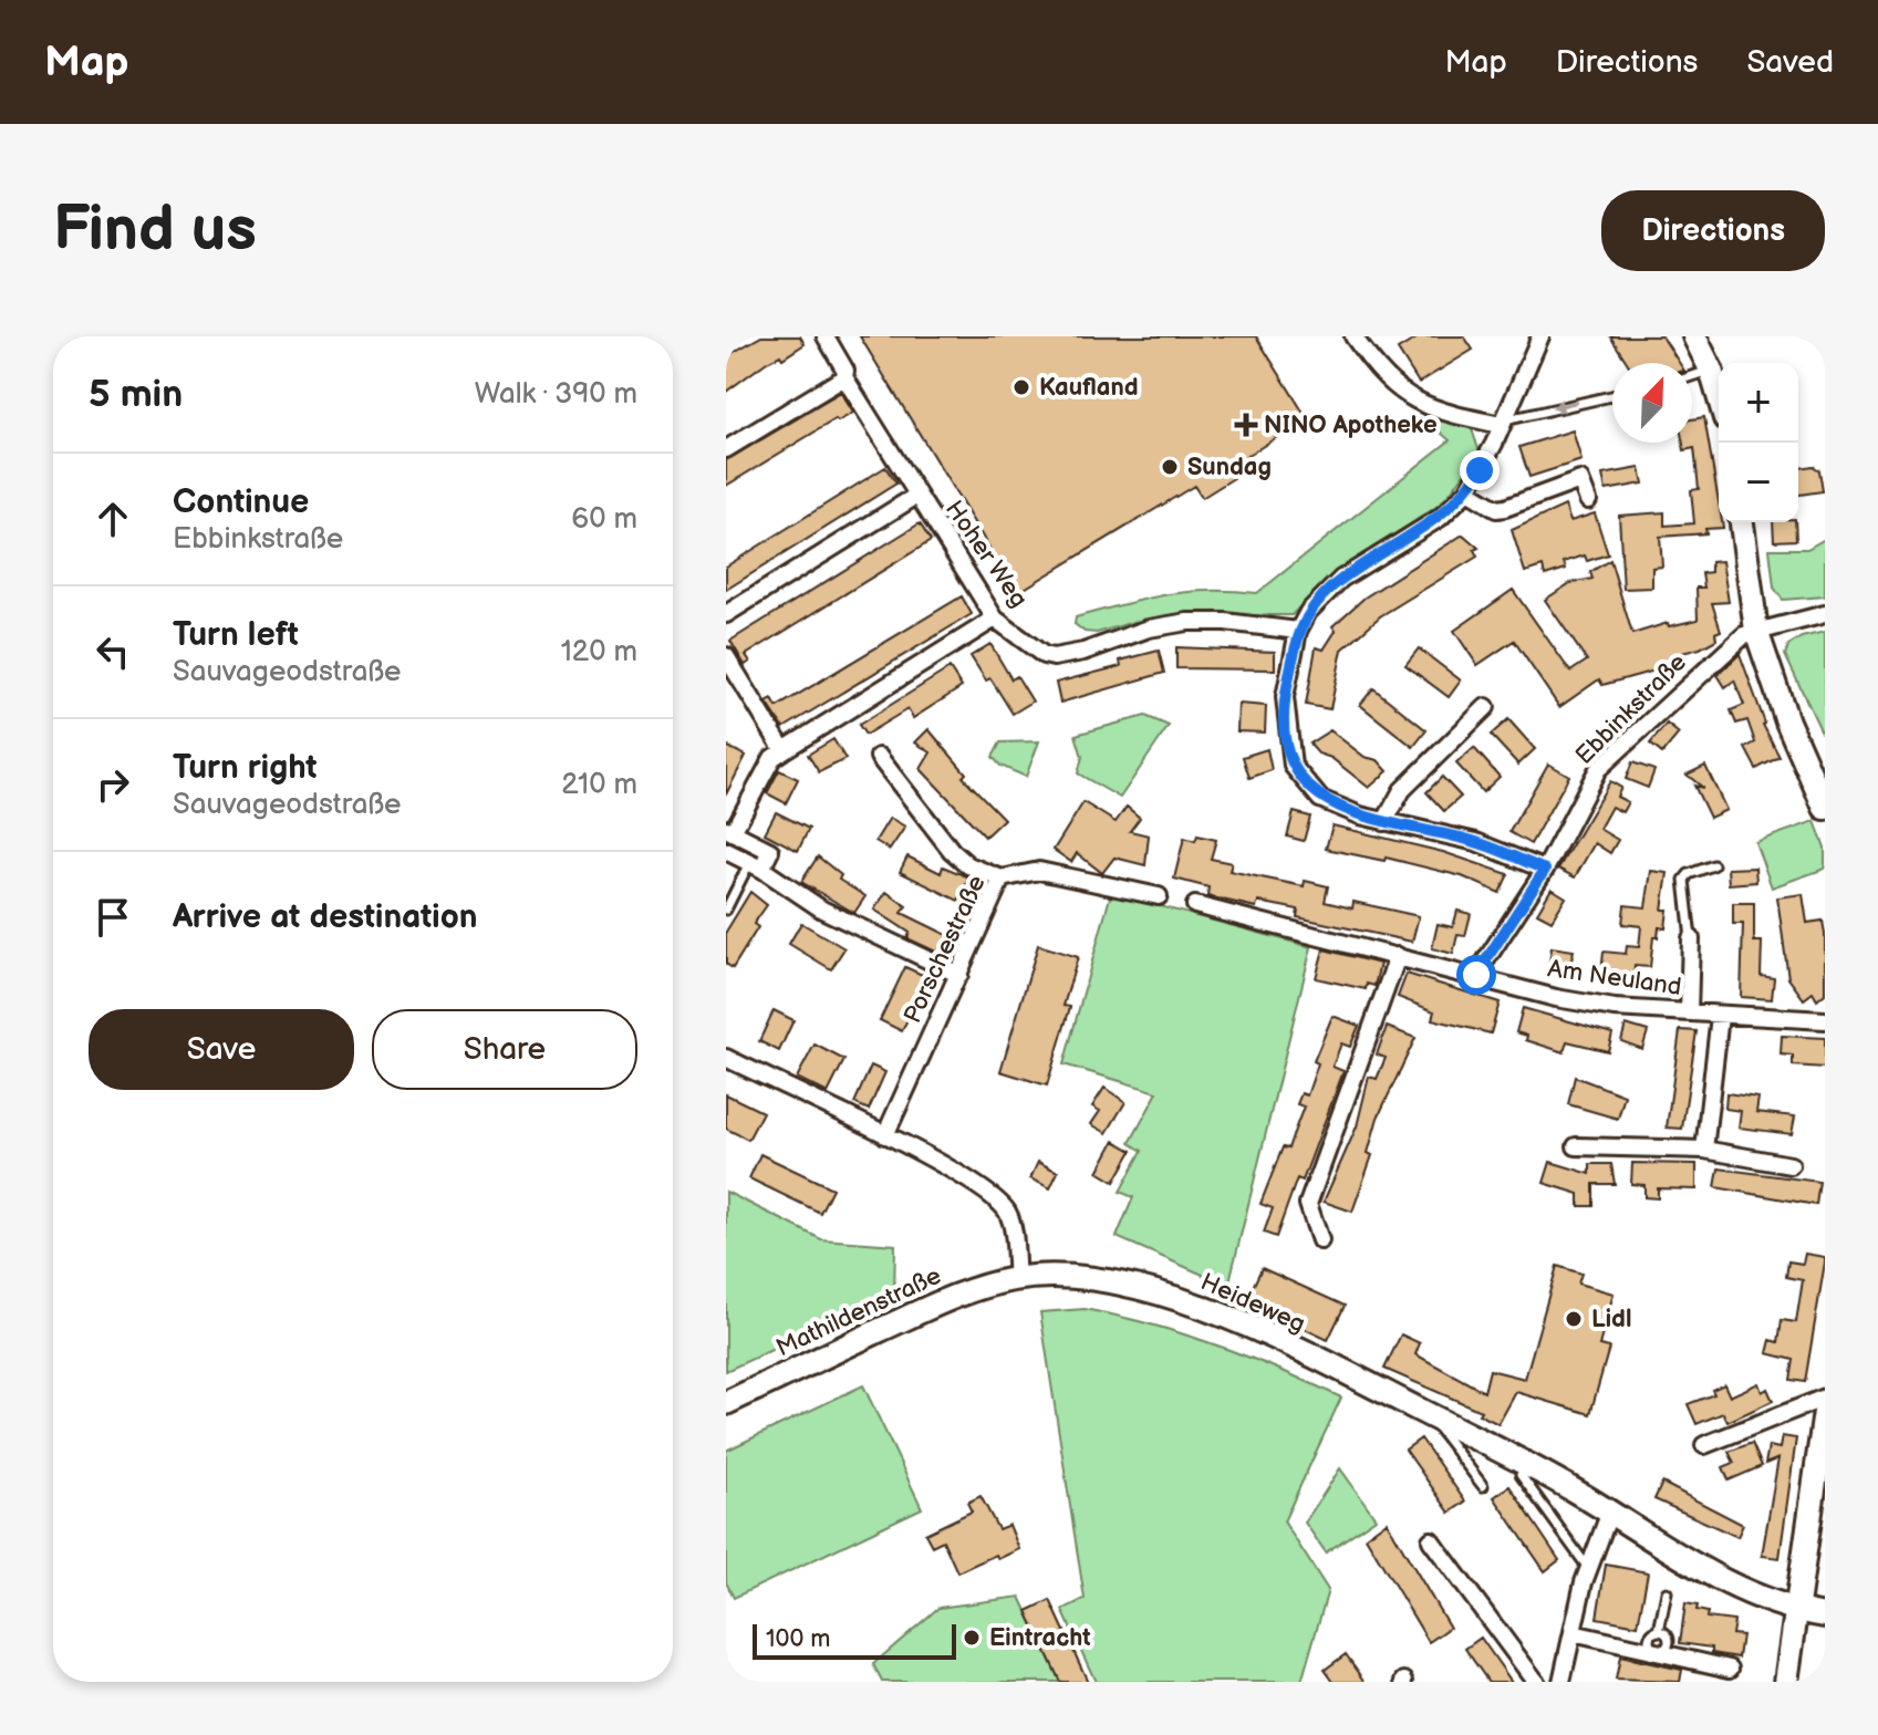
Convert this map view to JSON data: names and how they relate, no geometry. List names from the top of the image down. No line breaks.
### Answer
{"streets":{"street":["Hoher Weg","Ebbinkstraße","Porschestraße","Am Neuland","Heideweg","Mathildenstraße"]},"crossings":[["Ebbinkstraße","Am Neuland"],["Heideweg","Mathildenstraße"]],"places":{"other":["Kaufland","Sundag","Lidl","Eintracht"],"health":["NINO Apotheke"]},"scale_bar":"100 m","north":"top right","page":{"header":"Map","nav":["Map","Directions","Saved"],"buttons":["Directions",["Save","Share"]],"title":"Find us","heading":["5 min","Walk · 390 m"],"map_buttons":["+","−"],"list":[["Continue","Ebbinkstraße","60 m"],["Turn left","Sauvageodstraße","120 m"],["Turn right","Sauvageodstraße","210 m"],"Arrive at destination"],"scale":"100 m"}}
